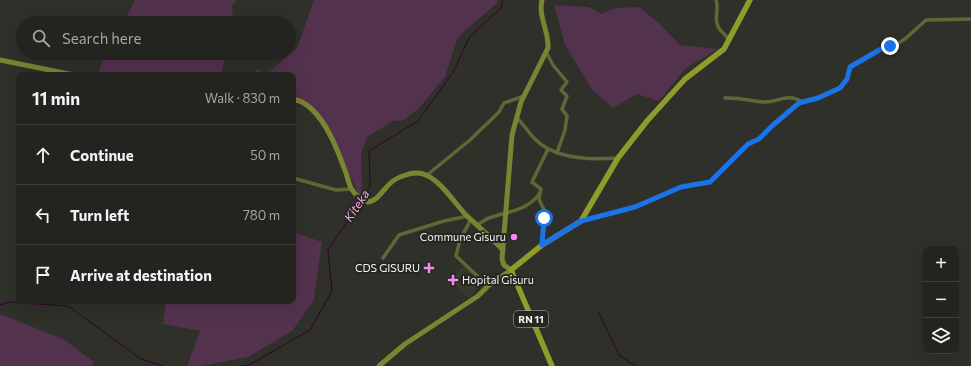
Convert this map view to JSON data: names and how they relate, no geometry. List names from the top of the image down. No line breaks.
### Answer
{"streets":{"main road":["RN 11"]},"water":["Kiteka"],"places":{"other":["Commune Gisuru"],"health":["CDS GISURU","Hopital Gisuru"]},"page":{"search":"Search here","heading":["11 min","Walk · 830 m"],"list":[["Continue","50 m"],["Turn left","780 m"],"Arrive at destination"],"map_buttons":["+","−"]}}
